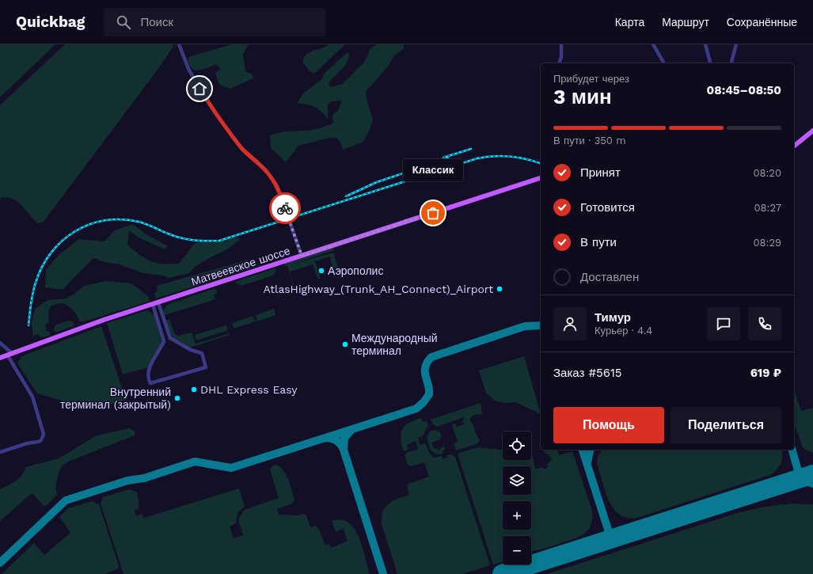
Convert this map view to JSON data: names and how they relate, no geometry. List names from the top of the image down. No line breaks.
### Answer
{"streets":{"main road":["Матвеевское шоссе"]},"places":["Классик","Аэрополис","AtlasHighway_(Trunk_AH_Connect)_Airport","Международный терминал","DHL Express Easy","Внутренний терминал (закрытый)"],"page":{"header":"Quickbag","search":"Поиск","nav":["Карта","Маршрут","Сохранённые"],"heading":["3 мин","Прибудет через","08:45–08:50"],"panel":["Тимур","Курьер · 4.4","Заказ #5615","619 ₽"],"bar":"В пути · 350 m","list":[["Принят","08:20"],["Готовится","08:27"],["В пути","08:29"],"Доставлен"],"bubble":"Классик","buttons":["Помощь","Поделиться"],"map_buttons":["+","−"]}}
